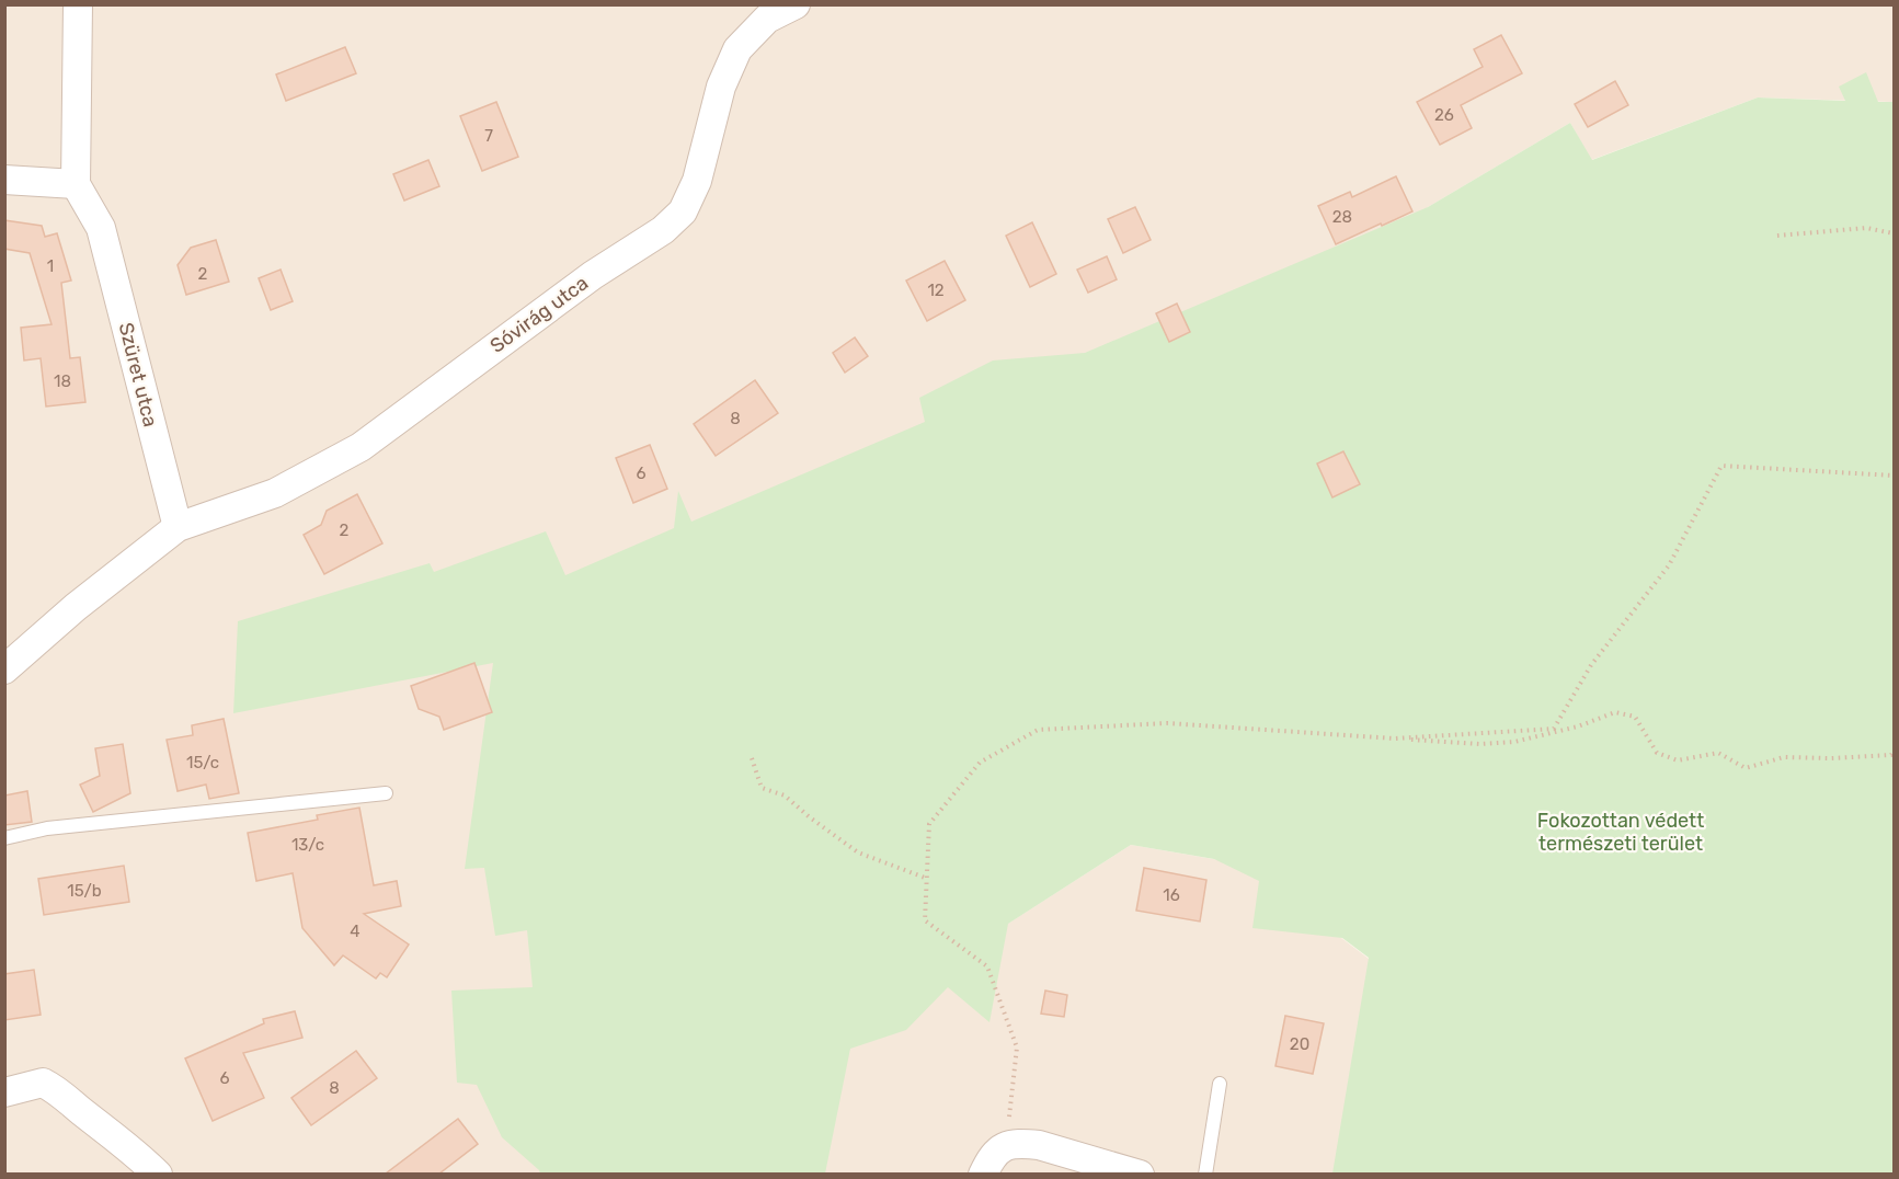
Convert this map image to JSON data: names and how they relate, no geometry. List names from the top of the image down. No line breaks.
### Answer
{"streets":{"street":["Sóvirág utca","Szüret utca"]},"crossings":[["Sóvirág utca","Szüret utca"]],"parks":["Fokozottan védett természeti terület"],"house_numbers":["26","7","28","1","2","12","18","8","6","2","15/c","13/c","15/b","16","4","20","6","8"]}
